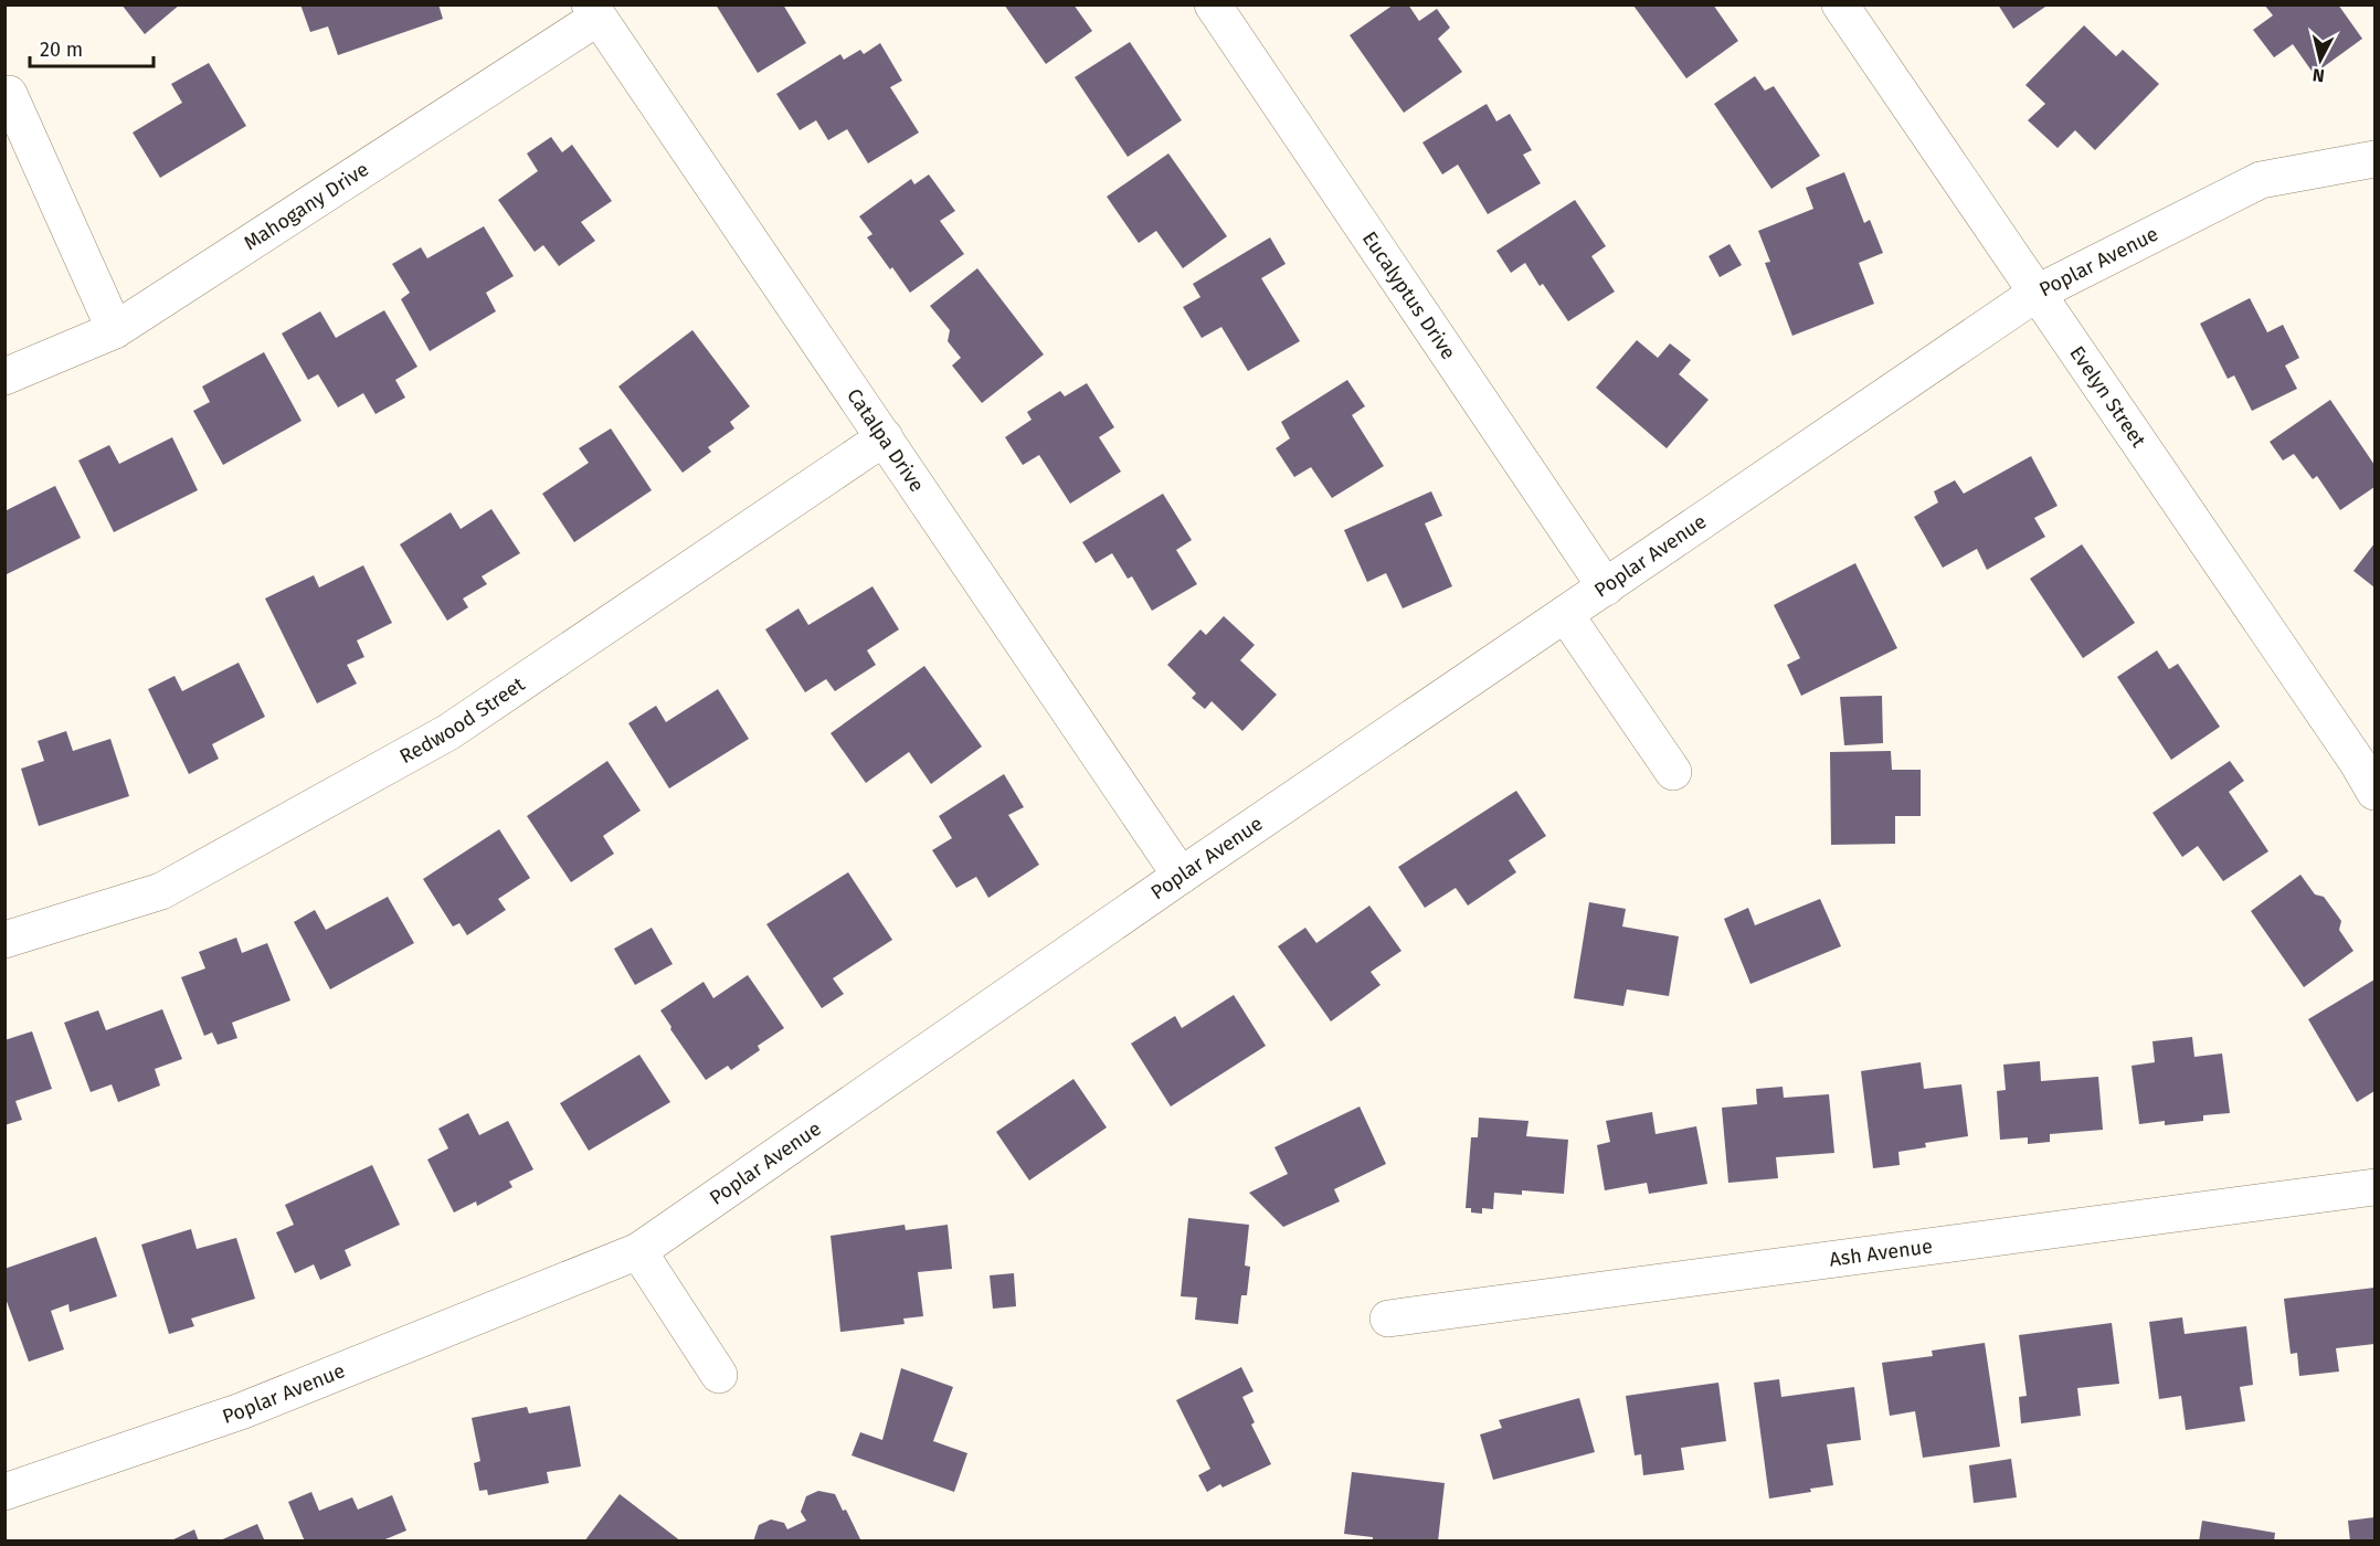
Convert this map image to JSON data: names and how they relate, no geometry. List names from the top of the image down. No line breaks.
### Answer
{"streets":{"street":["Mahogany Drive","Poplar Avenue","Eucalyptus Drive","Evelyn Street","Catalpa Drive","Redwood Street","Ash Avenue"]},"crossings":[["Mahogany Drive","Catalpa Drive"],["Poplar Avenue","Eucalyptus Drive"],["Poplar Avenue","Evelyn Street"],["Poplar Avenue","Catalpa Drive"],["Catalpa Drive","Redwood Street"]],"scale_bar":"20 m","north":"bottom"}
